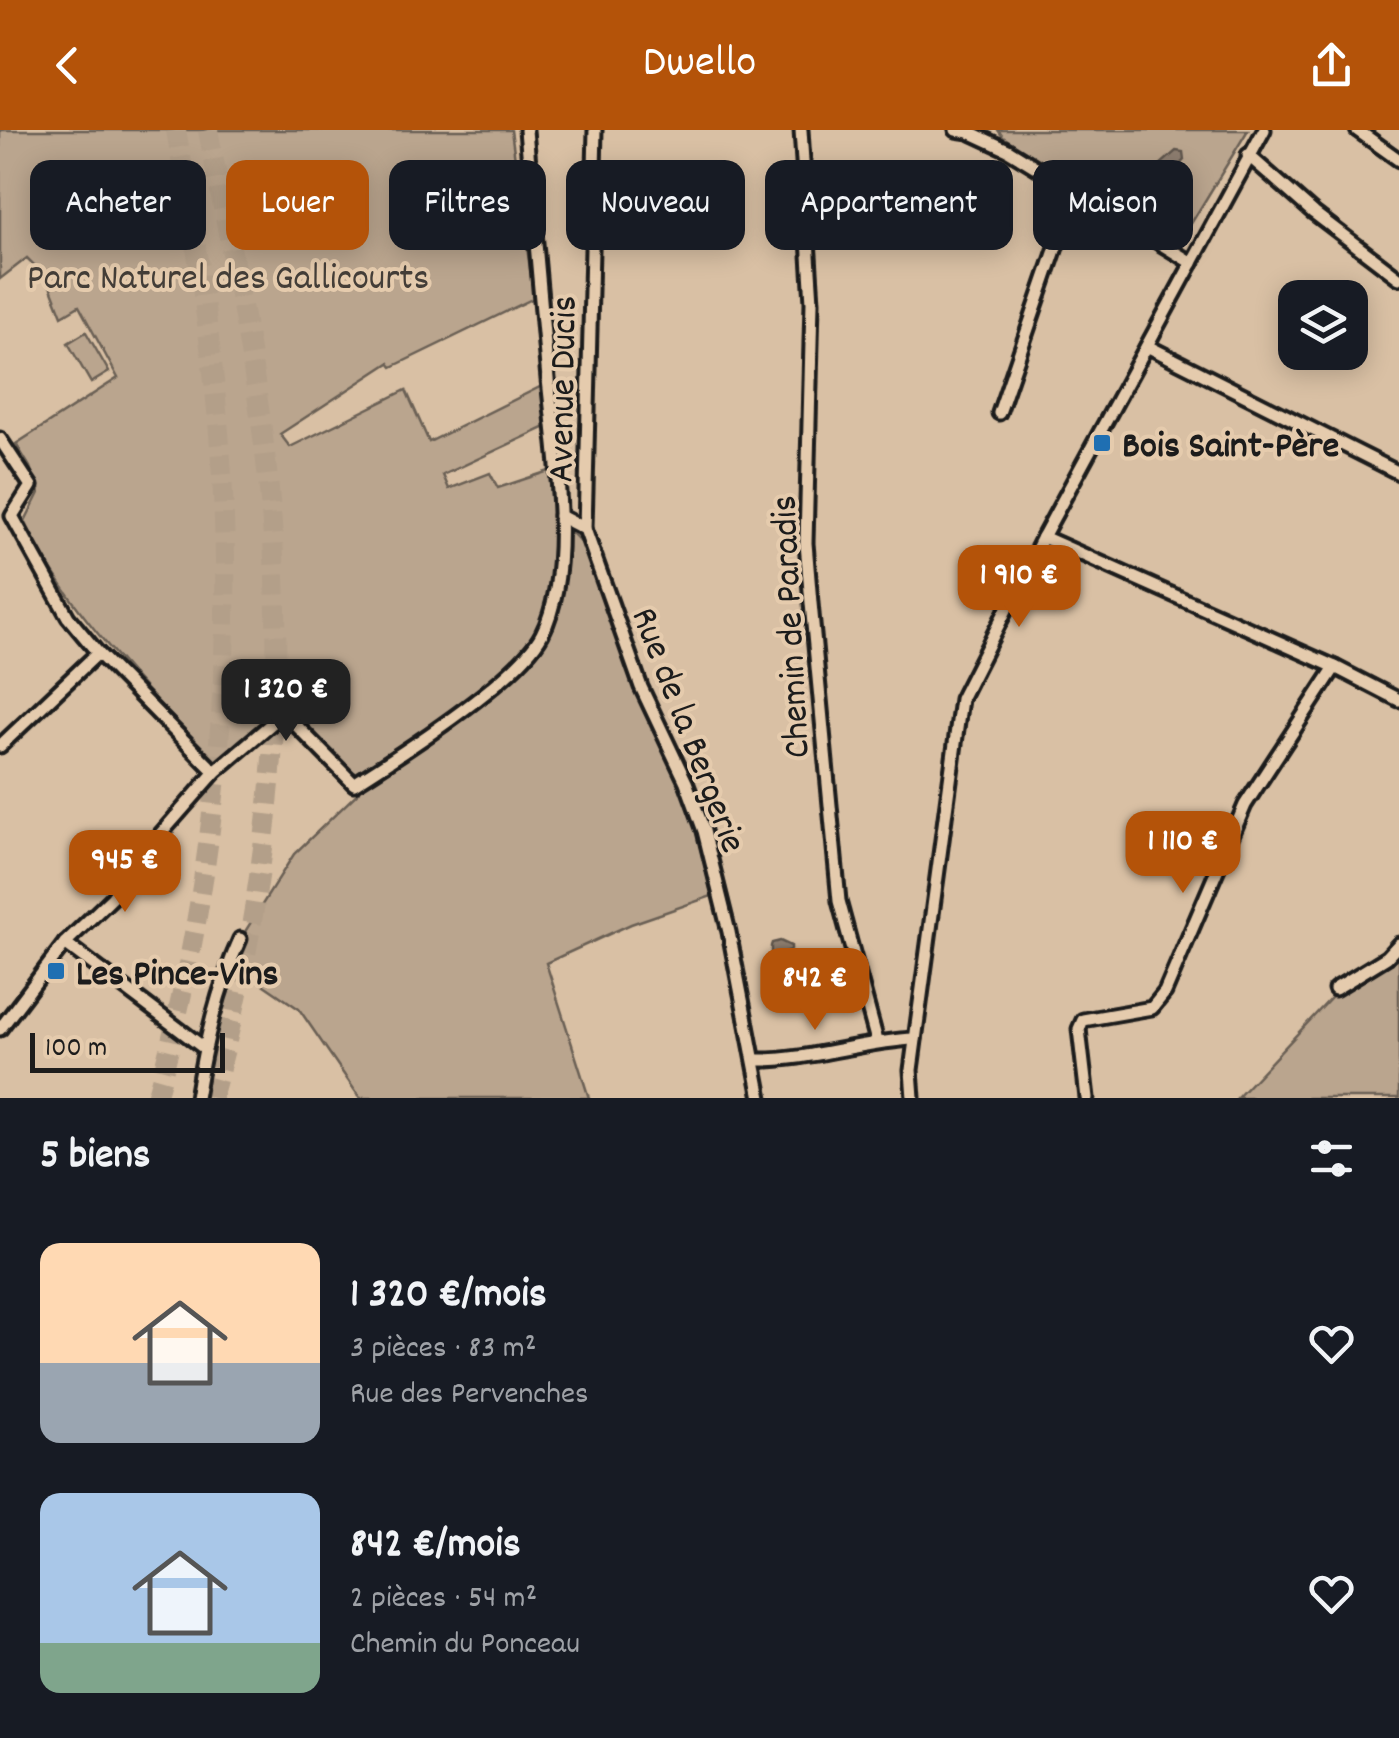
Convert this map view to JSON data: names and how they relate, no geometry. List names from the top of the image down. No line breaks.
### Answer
{"streets":{"street":["Avenue Ducis","Chemin de Paradis","Rue de la Bergerie"]},"crossings":[["Avenue Ducis","Rue de la Bergerie"]],"parks":["Parc Naturel des Gallicourts"],"places":{"transit":["Bois Saint-Père","Les Pince-Vins"]},"scale_bar":"100 m","page":{"header":"Dwello","chip":["Acheter","Louer","Filtres","Nouveau","Appartement","Maison"],"price":["1 910 €","1 320 €","1 110 €","945 €","842 €"],"scale":"100 m","heading":"5 biens","list":[{"name":"1 320 €/mois","note":"3 pièces · 83 m² · Rue des Pervenches"},{"name":"842 €/mois","note":"2 pièces · 54 m² · Chemin du Ponceau"}]}}
